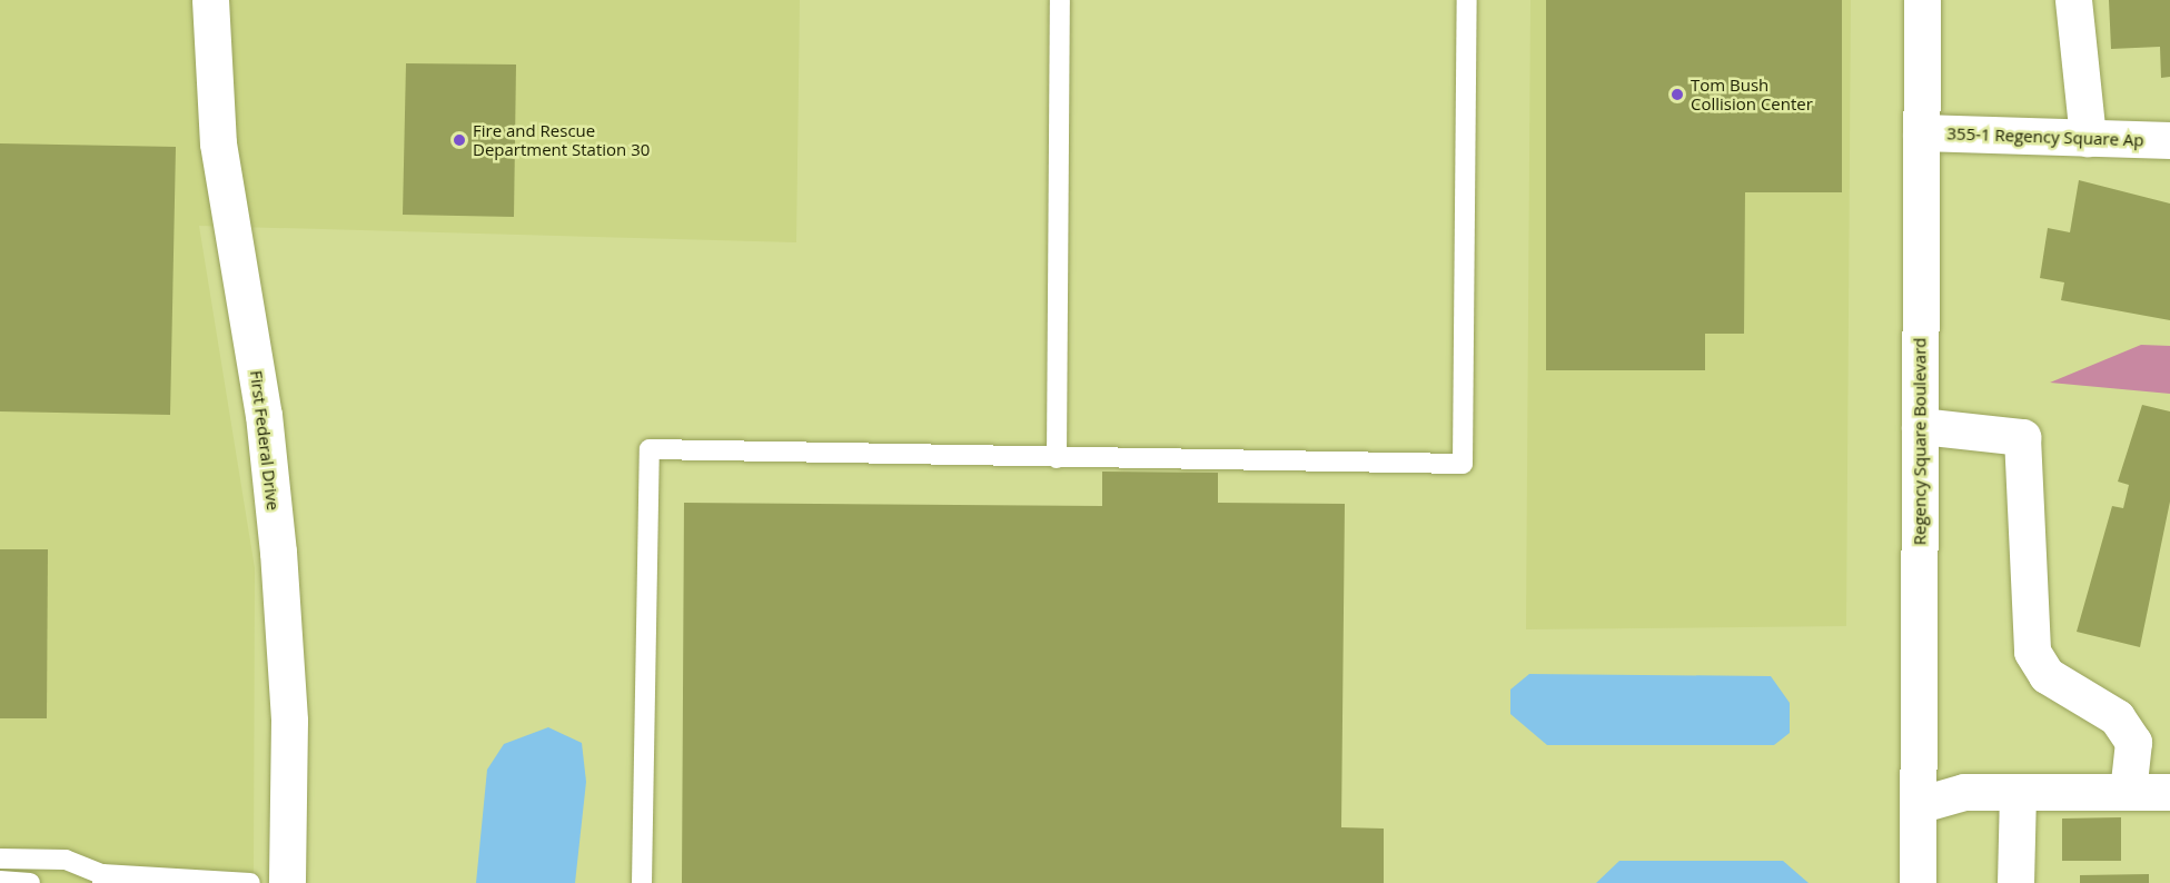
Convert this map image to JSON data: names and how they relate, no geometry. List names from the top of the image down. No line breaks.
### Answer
{"streets":{"street":["355-1 Regency Square Ap","First Federal Drive","Regency Square Boulevard"]},"crossings":[["355-1 Regency Square Ap","Regency Square Boulevard"]],"places":["Tom Bush Collision Center","Fire and Rescue Department Station 30"]}
